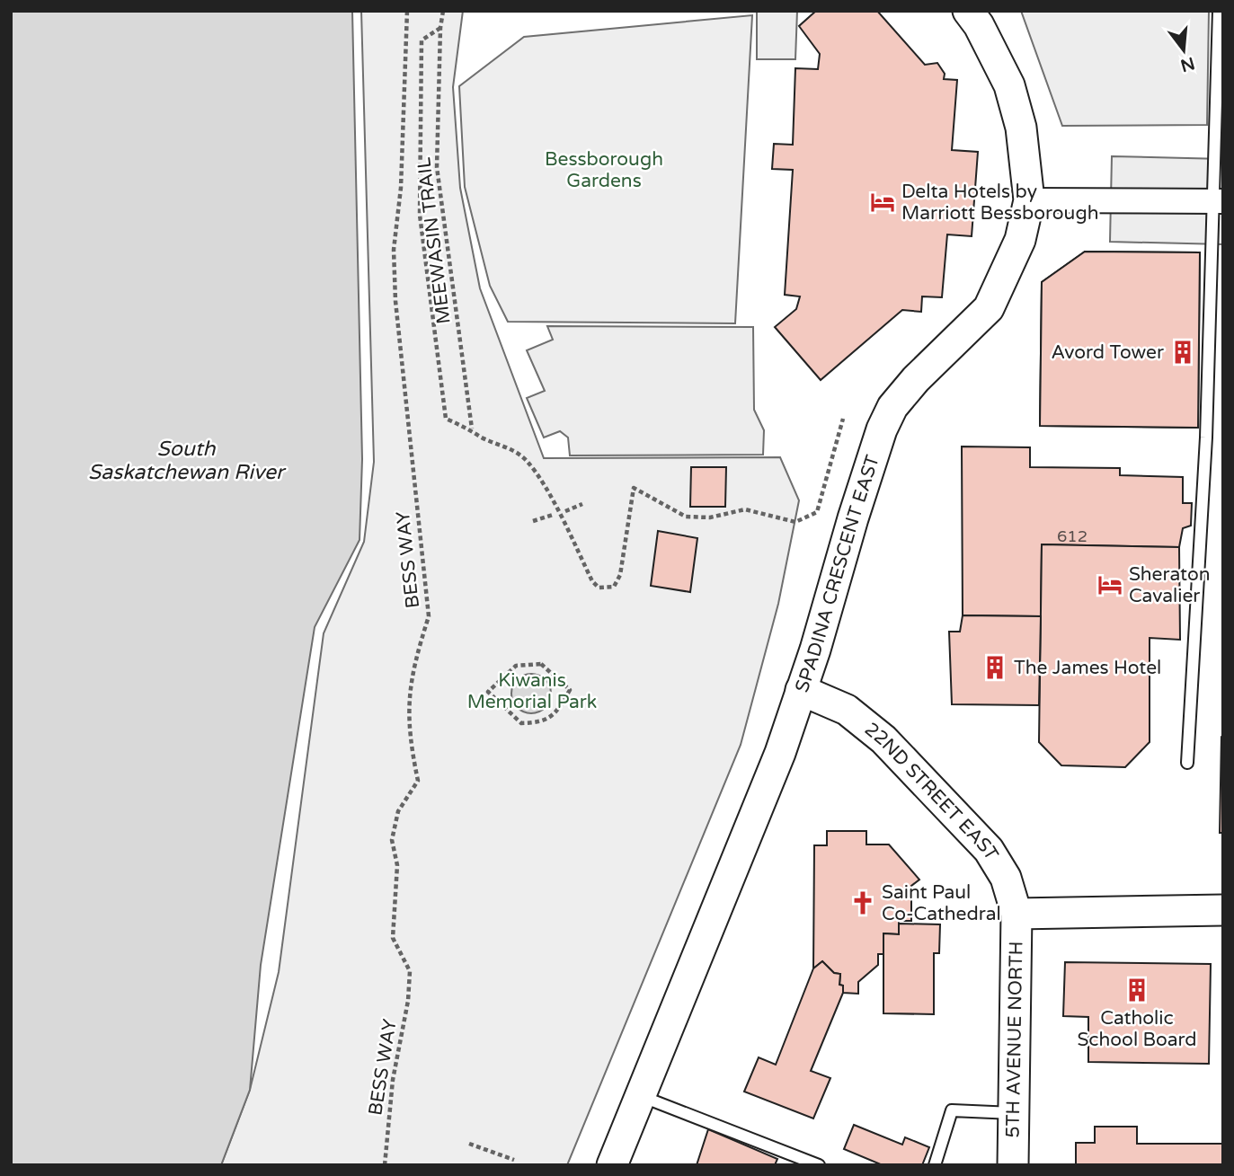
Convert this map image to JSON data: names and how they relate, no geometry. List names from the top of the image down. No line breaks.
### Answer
{"streets":{"street":["SPADINA CRESCENT EAST","22ND STREET EAST","5TH AVENUE NORTH"],"path":["MEEWASIN TRAIL","BESS WAY"]},"crossings":[["SPADINA CRESCENT EAST","22ND STREET EAST"],["22ND STREET EAST","5TH AVENUE NORTH"]],"water":["South Saskatchewan River"],"parks":["Bessborough Gardens","Kiwanis Memorial Park"],"places":{"hotel":["Delta Hotels by Marriott Bessborough","Sheraton Cavalier"],"building":["Avord Tower","The James Hotel","Catholic School Board"],"church":["Saint Paul Co-Cathedral"]},"house_numbers":["612"],"north":"bottom"}
